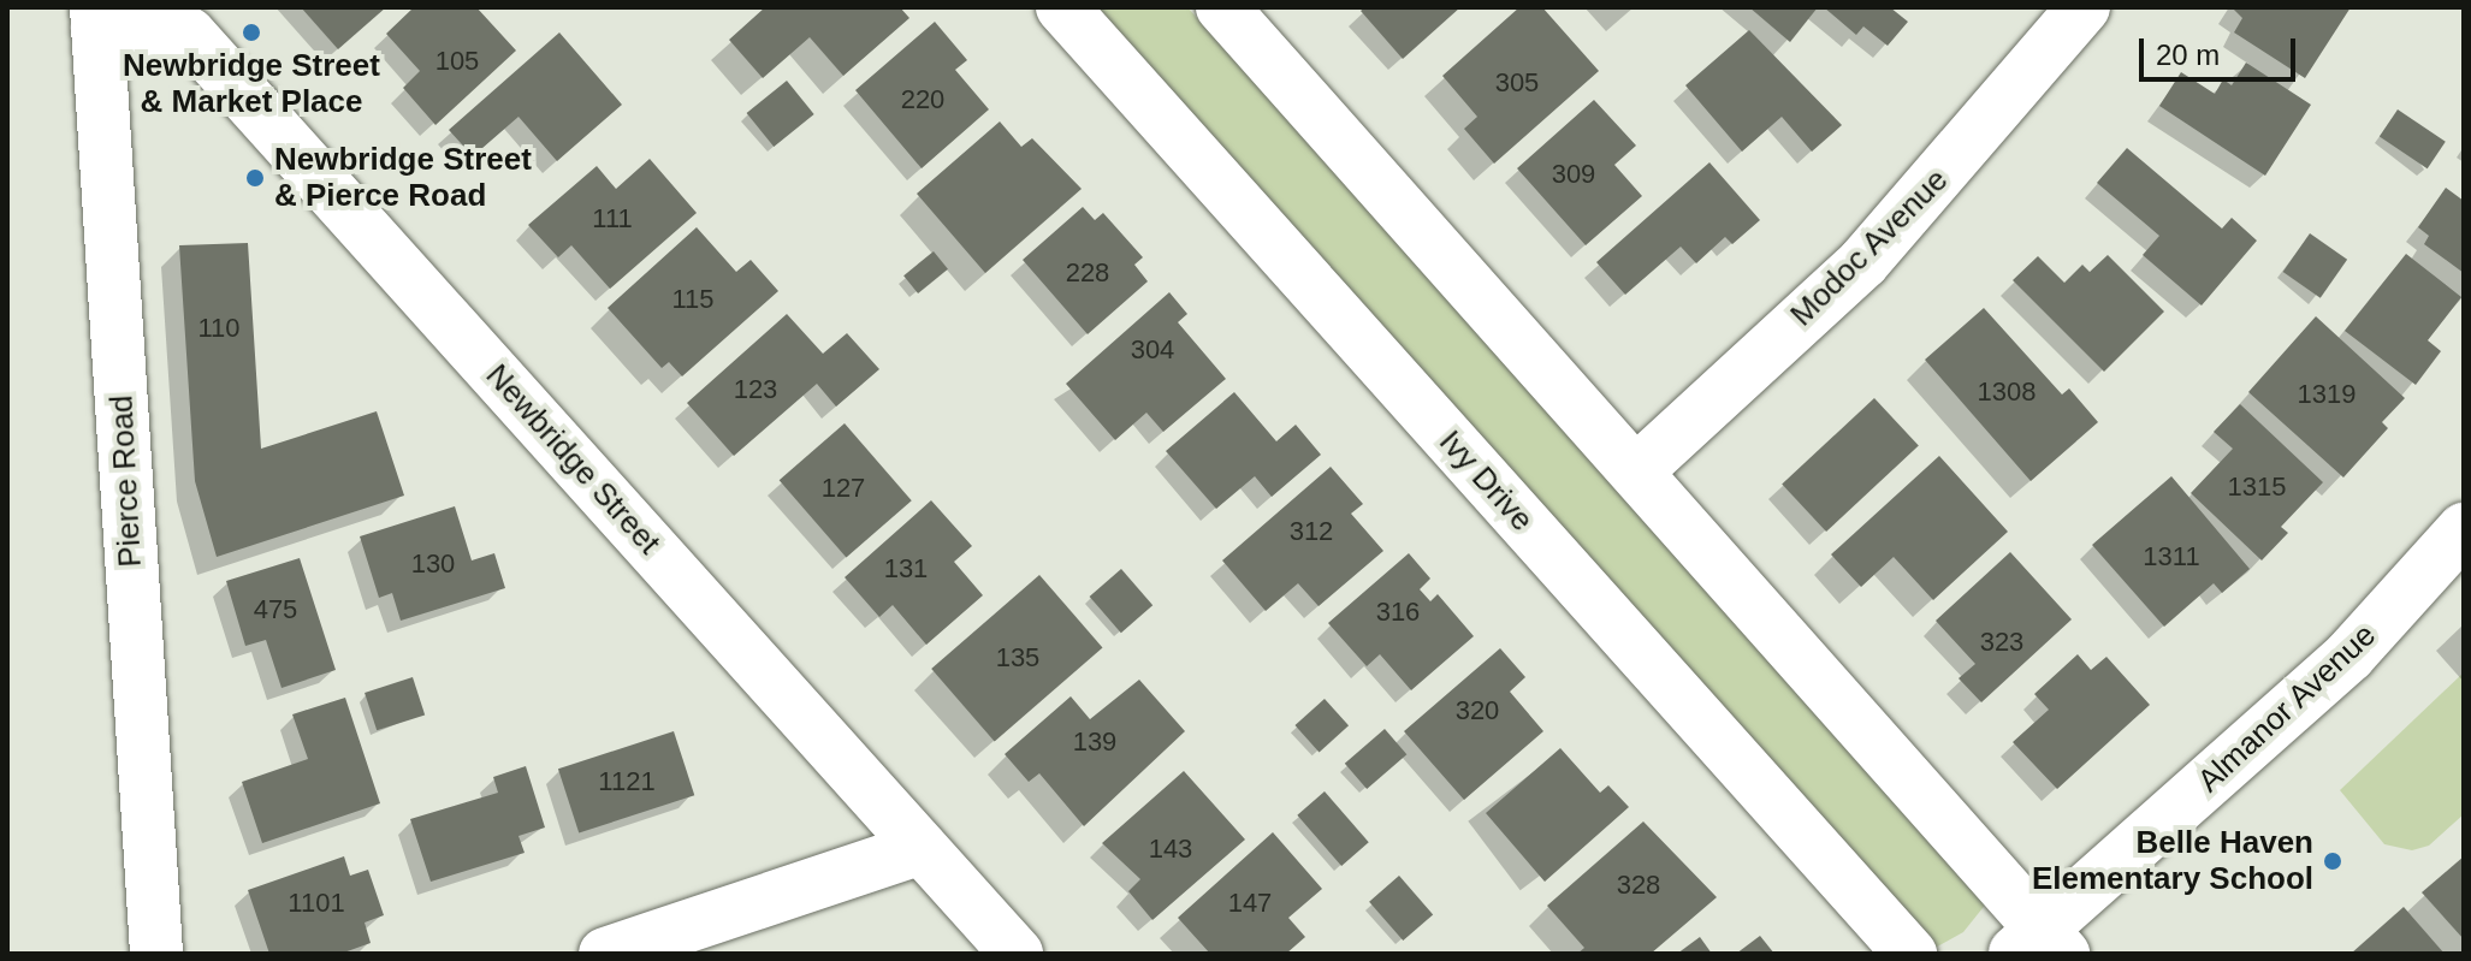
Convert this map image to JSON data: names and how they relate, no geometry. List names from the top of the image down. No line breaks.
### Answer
{"streets":{"street":["Modoc Avenue","Newbridge Street","Pierce Road","Ivy Drive","Almanor Avenue"]},"crossings":[["Newbridge Street","Pierce Road"]],"places":["Newbridge Street & Market Place","Newbridge Street & Pierce Road","Belle Haven Elementary School"],"house_numbers":["105","305","220","309","111","228","115","110","304","123","1308","1319","1315","127","312","1311","130","131","475","316","323","135","320","139","1121","143","328","1101","147"],"scale_bar":"20 m"}
